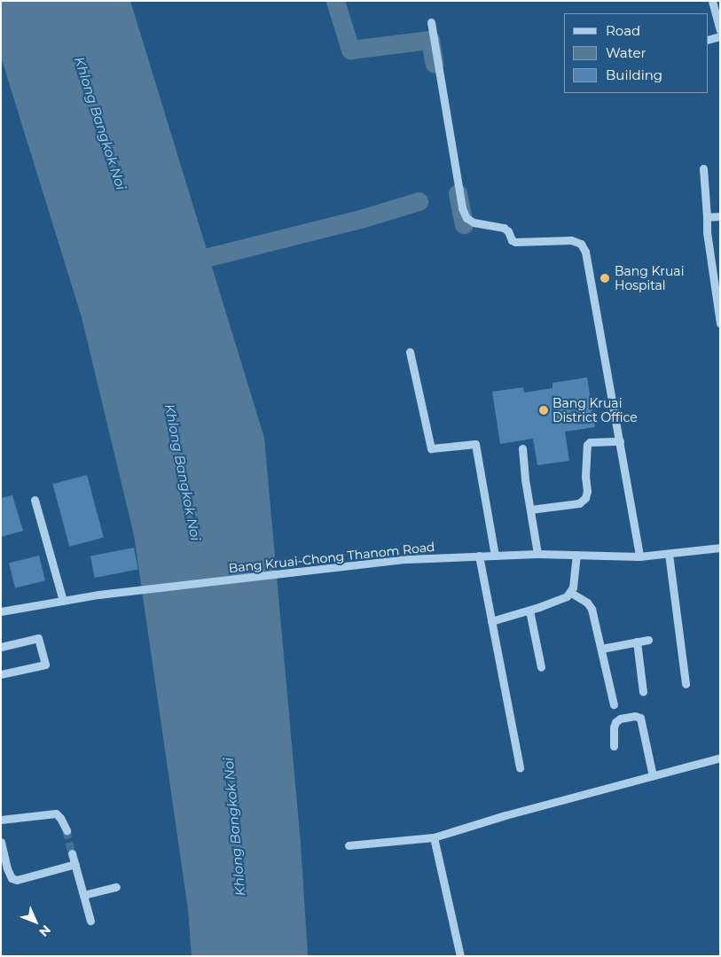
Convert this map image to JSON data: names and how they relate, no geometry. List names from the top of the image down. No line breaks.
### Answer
{"streets":{"street":["Bang Kruai-Chong Thanom Road"]},"water":["Khlong Bangkok Noi"],"places":["Bang Kruai Hospital","Bang Kruai District Office"],"legend":["Road","Water","Building"],"north":"bottom right"}
